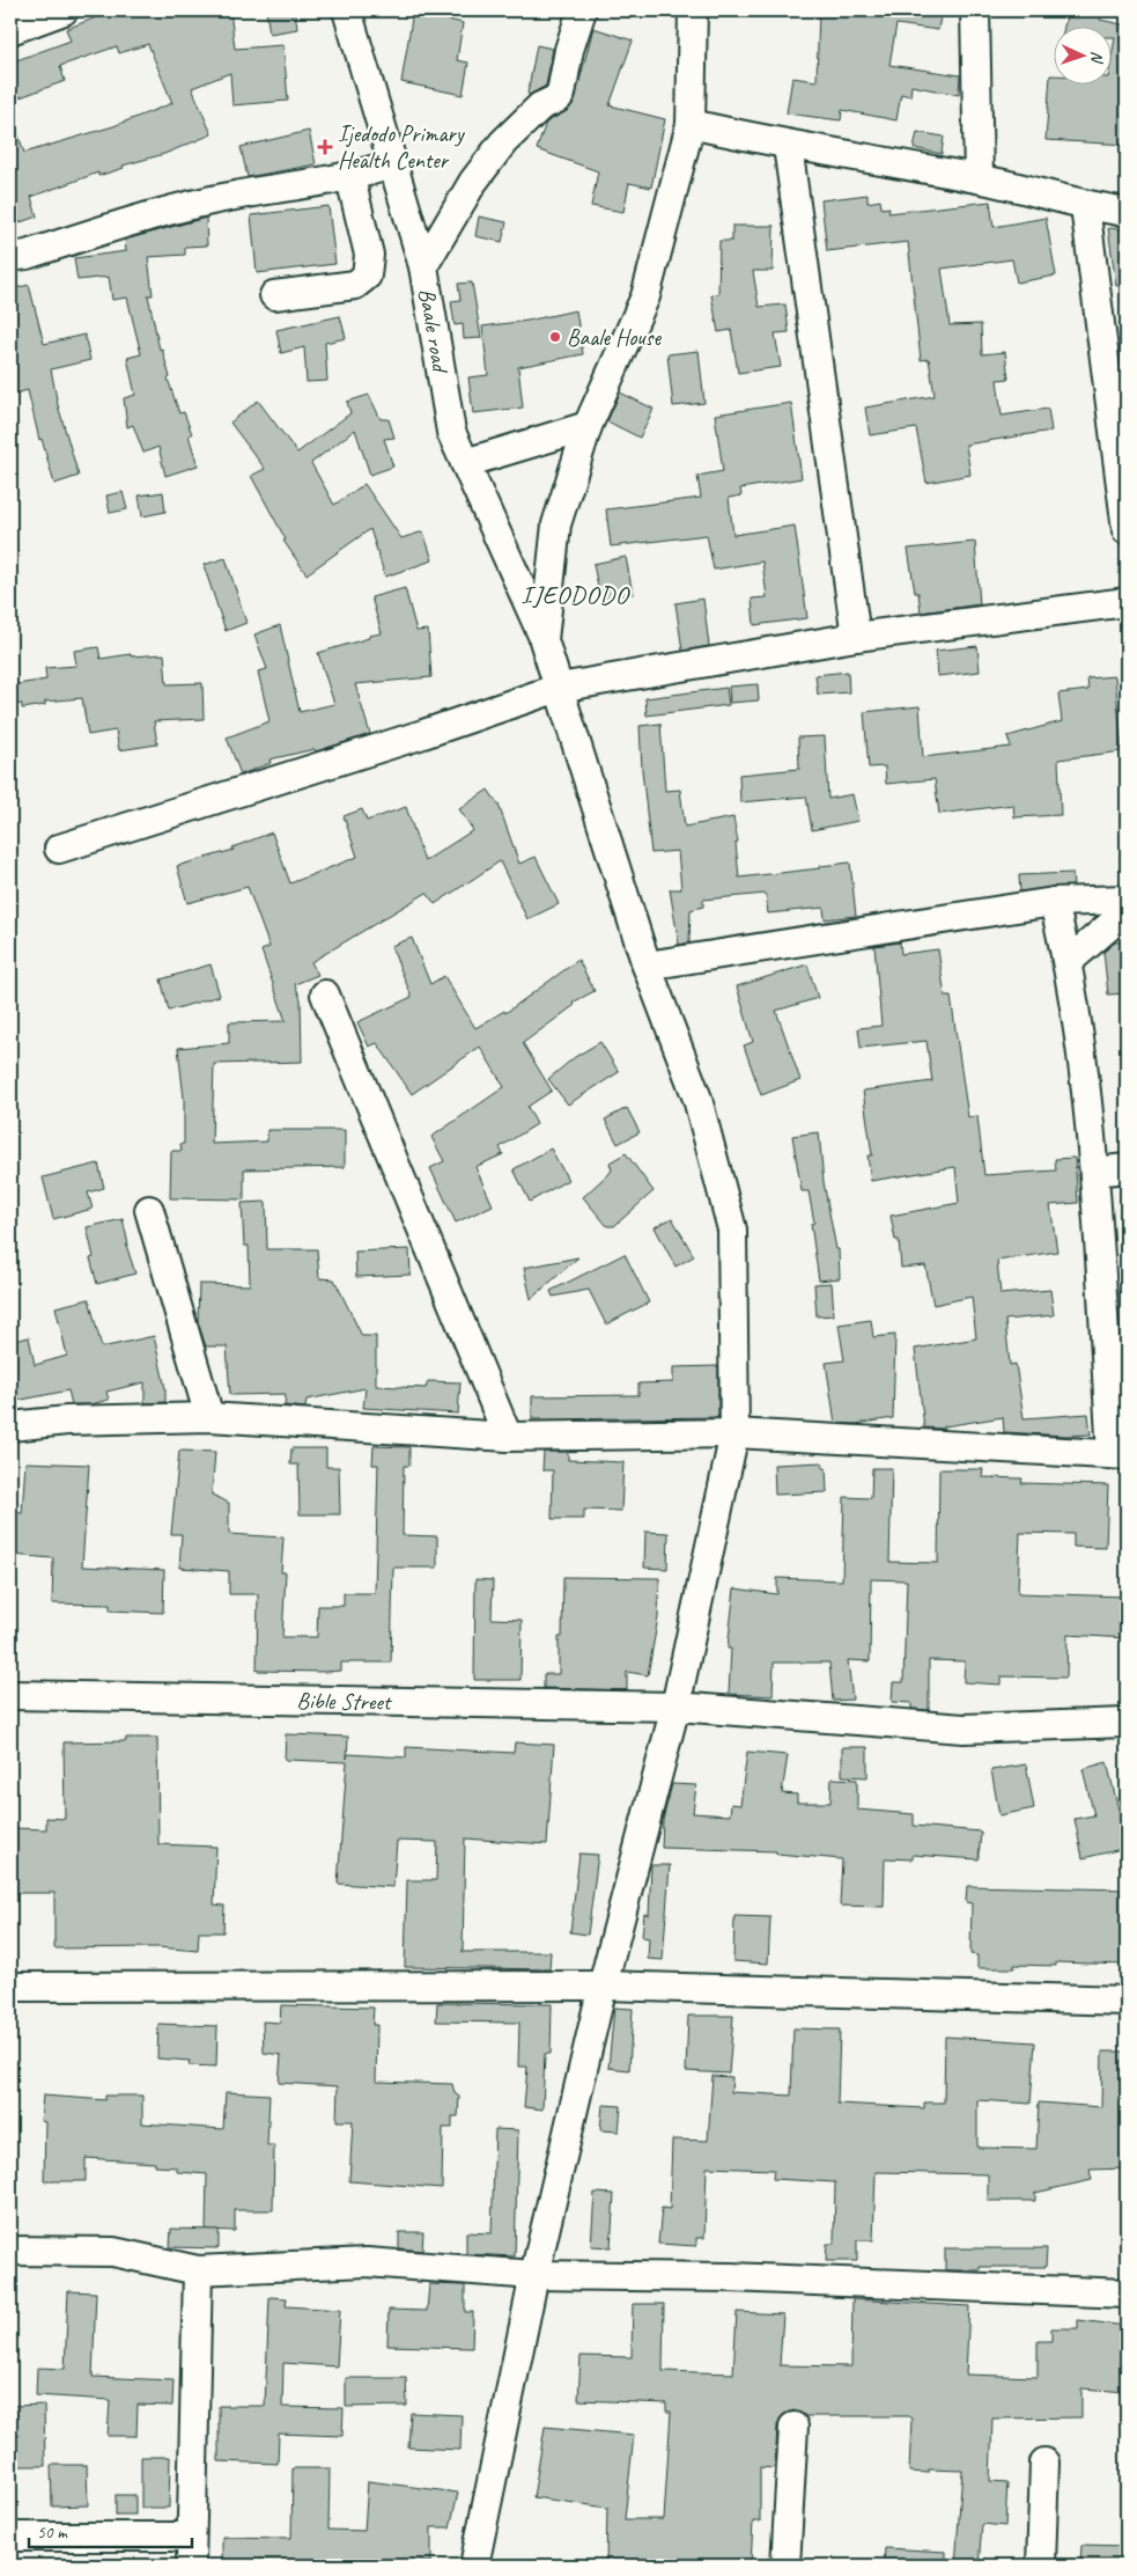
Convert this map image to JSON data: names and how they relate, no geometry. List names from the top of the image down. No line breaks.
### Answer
{"streets":{"street":["Baale road","Bible Street"]},"crossings":[["Baale road","Bible Street"]],"districts":["IJEODODO"],"places":{"health":["Ijedodo Primary Health Center"],"other":["Baale House"]},"scale_bar":"50 m","north":"right"}
